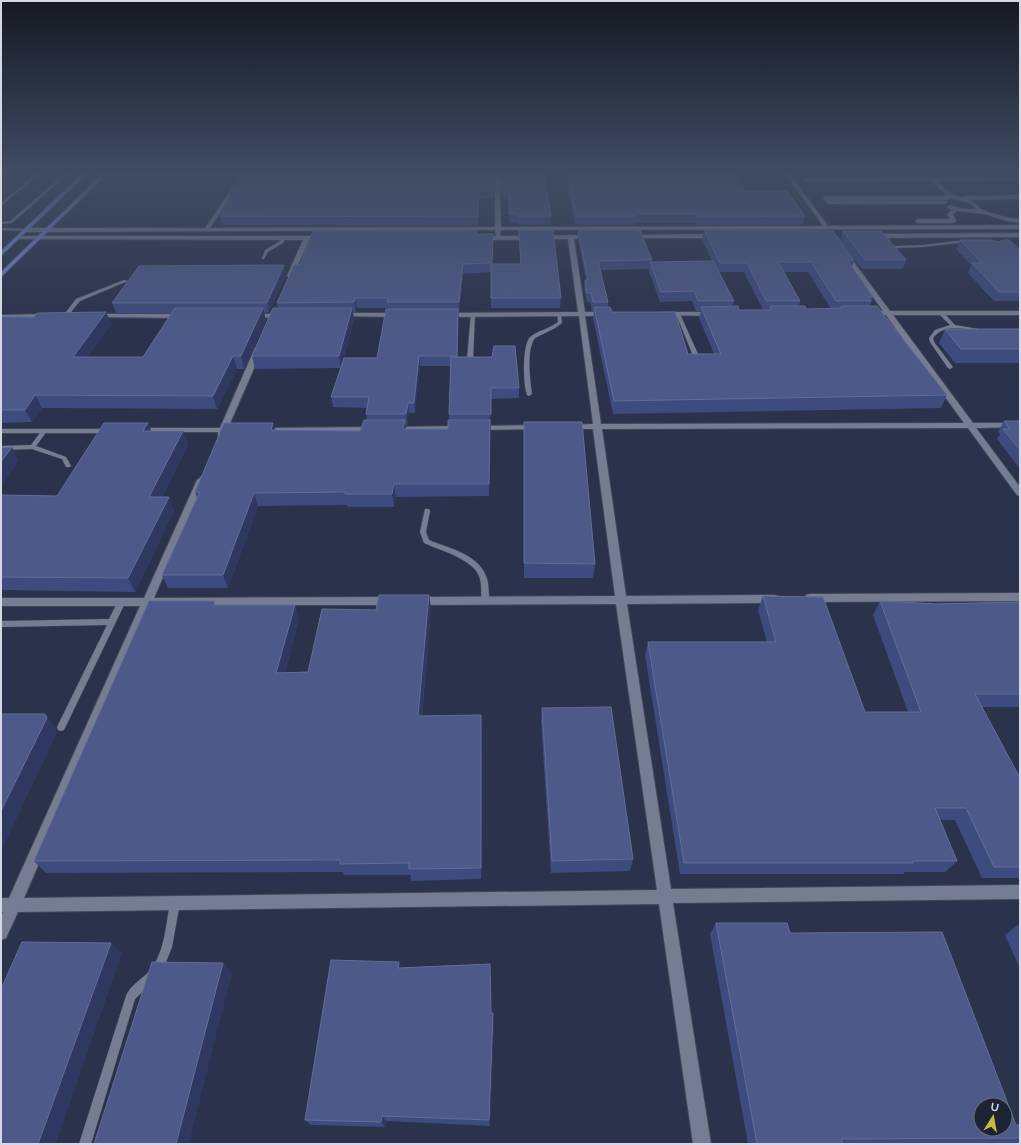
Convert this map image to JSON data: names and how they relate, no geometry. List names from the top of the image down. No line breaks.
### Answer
{"north":"top"}
